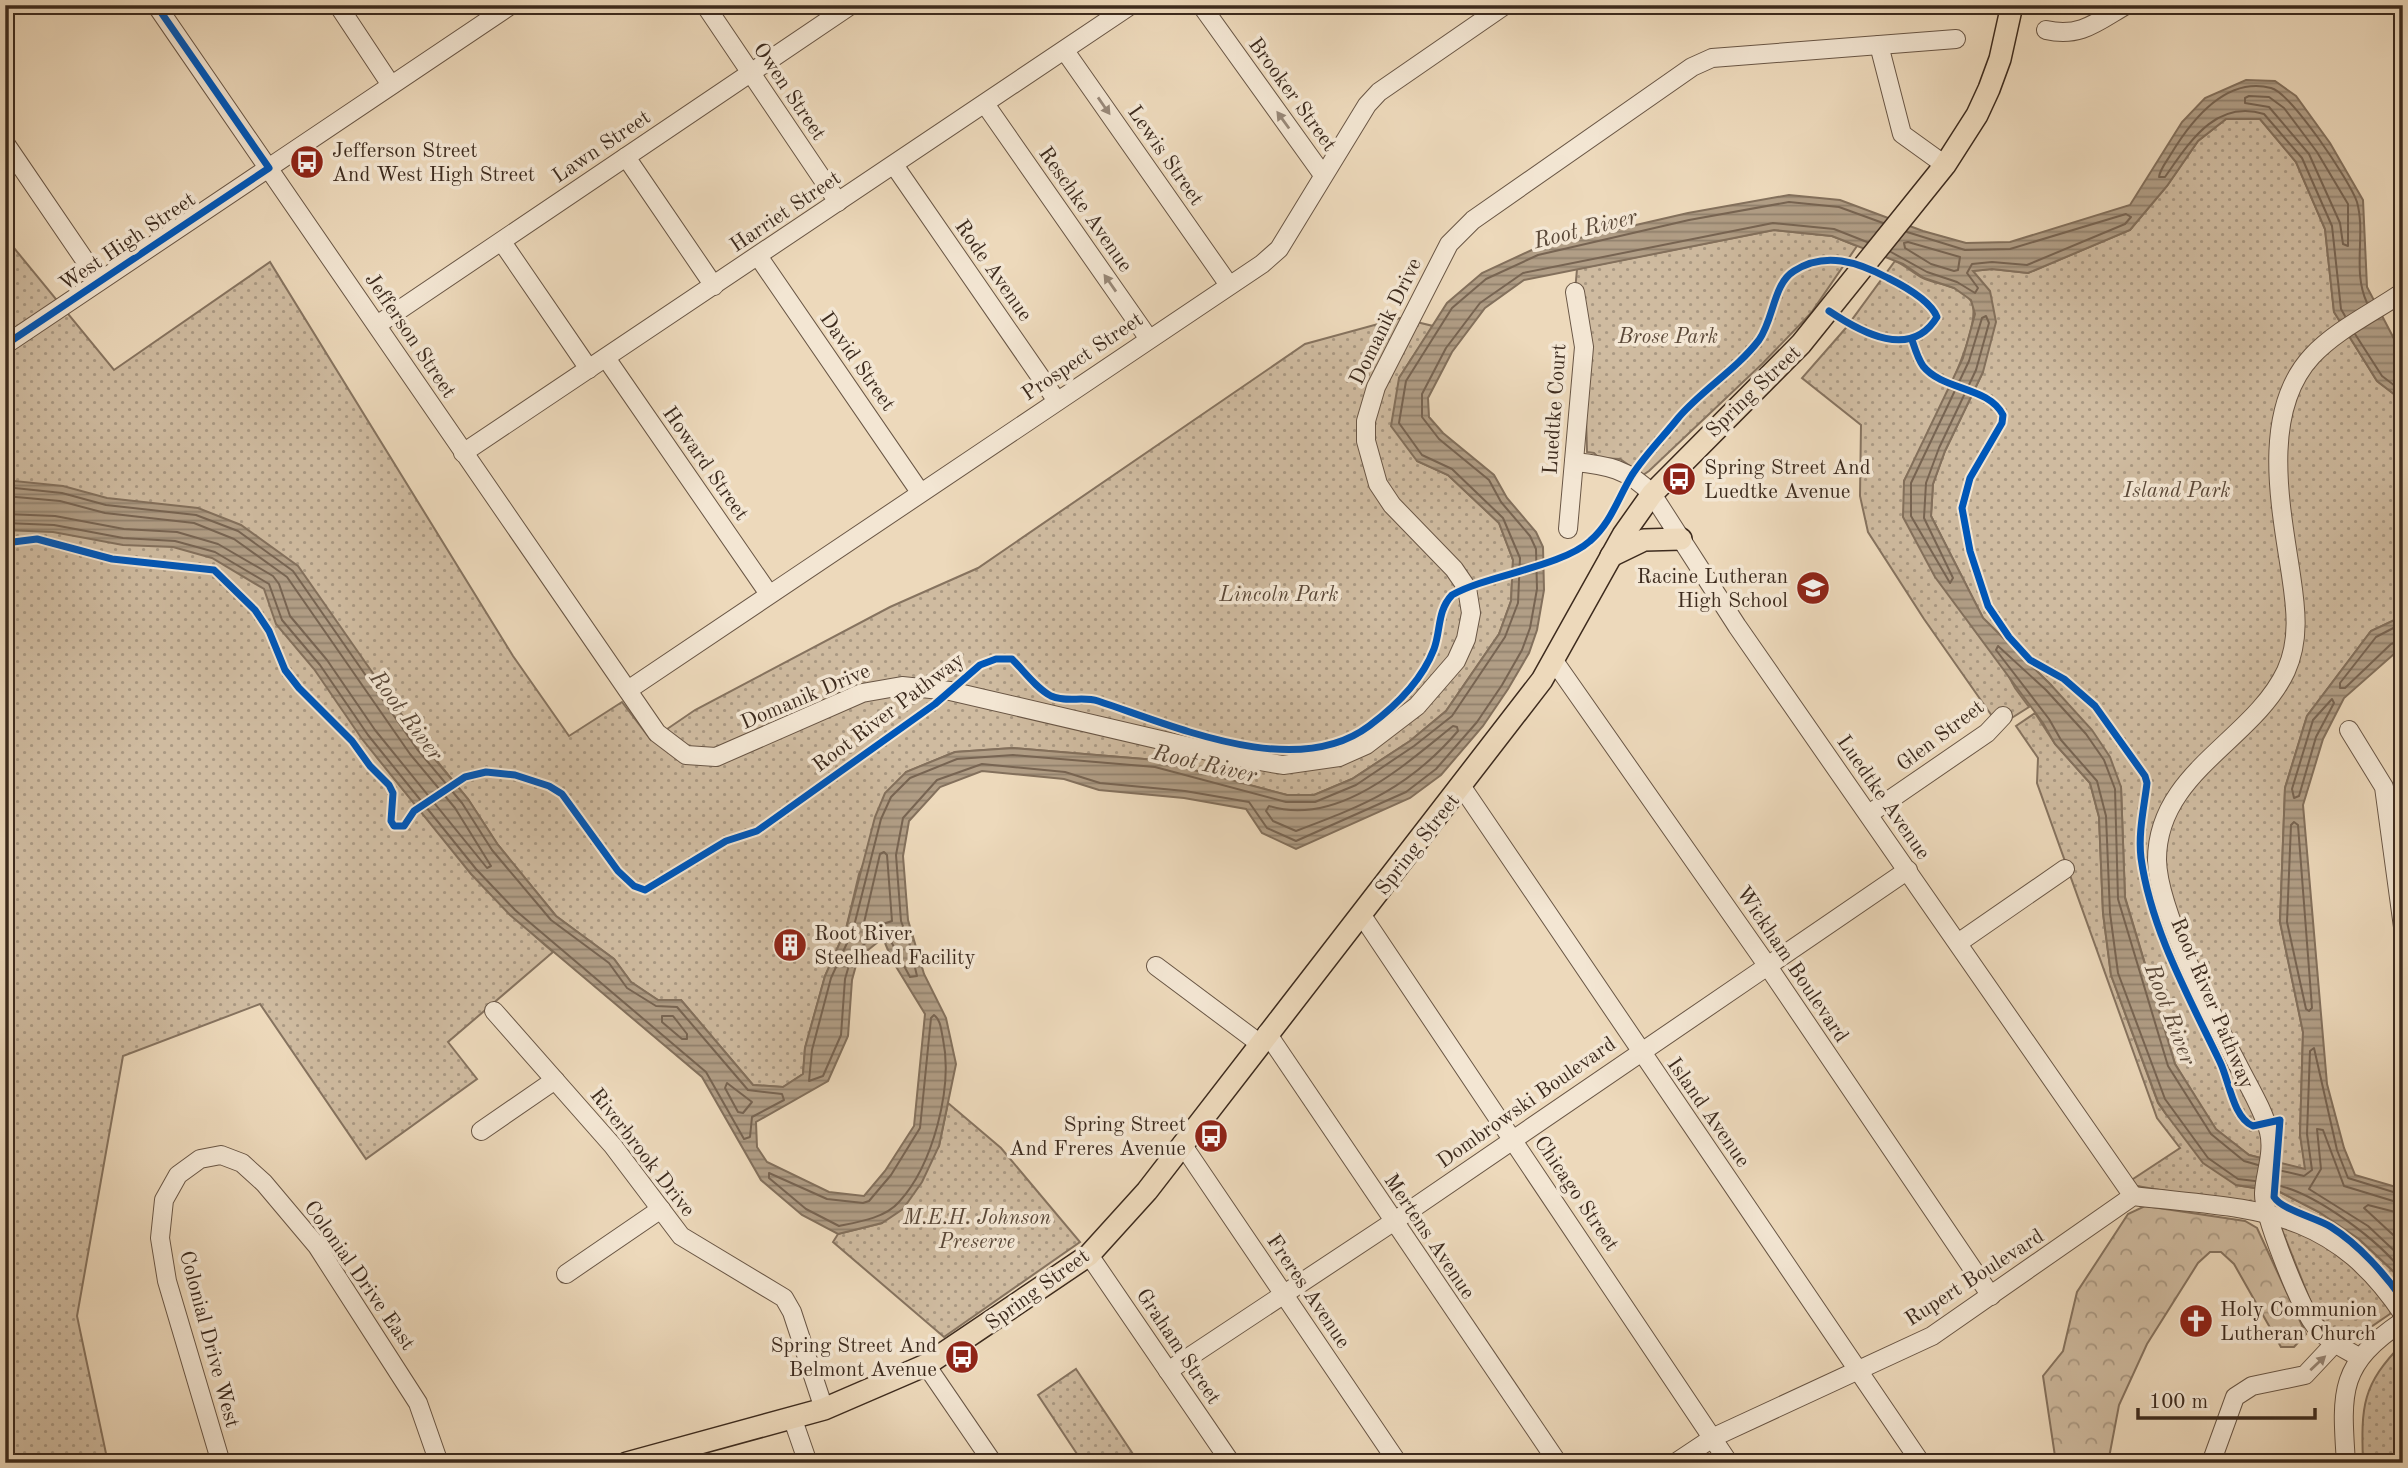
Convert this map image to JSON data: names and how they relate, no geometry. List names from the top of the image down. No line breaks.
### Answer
{"streets":{"main road":["Spring Street"],"street":["Owen Street","Brooker Street","Lawn Street","Lewis Street","Reschke Avenue","Harriet Street","West High Street","Rode Avenue","Domanik Drive","Jefferson Street","Prospect Street","David Street","Luedtke Court","Howard Street","Glen Street","Luedtke Avenue","Wickham Boulevard","Dombrowski Boulevard","Island Avenue","Riverbrook Drive","Chicago Street","Mertens Avenue","Colonial Drive East","Rupert Boulevard","Freres Avenue","Colonial Drive West","Graham Street"],"cycle path":["Root River Pathway"]},"crossings":[["Owen Street","Lawn Street"],["Owen Street","Harriet Street"],["Brooker Street","Prospect Street"],["Lawn Street","Jefferson Street"],["Lewis Street","Harriet Street"],["Lewis Street","Prospect Street"],["Reschke Avenue","Harriet Street"],["Reschke Avenue","Prospect Street"],["Harriet Street","Rode Avenue"],["Harriet Street","Jefferson Street"],["Harriet Street","David Street"],["Harriet Street","Howard Street"],["West High Street","Jefferson Street"],["Rode Avenue","Prospect Street"],["Domanik Drive","Jefferson Street"],["Domanik Drive","Prospect Street"],["Jefferson Street","Prospect Street"],["Prospect Street","David Street"],["Prospect Street","Howard Street"],["Spring Street","Luedtke Avenue"],["Spring Street","Wickham Boulevard"],["Spring Street","Island Avenue"],["Spring Street","Riverbrook Drive"],["Spring Street","Chicago Street"],["Spring Street","Mertens Avenue"],["Spring Street","Freres Avenue"],["Spring Street","Graham Street"],["Luedtke Court","Luedtke Avenue"],["Glen Street","Luedtke Avenue"],["Luedtke Avenue","Dombrowski Boulevard"],["Luedtke Avenue","Rupert Boulevard"],["Wickham Boulevard","Dombrowski Boulevard"],["Wickham Boulevard","Rupert Boulevard"],["Dombrowski Boulevard","Island Avenue"],["Dombrowski Boulevard","Chicago Street"],["Dombrowski Boulevard","Mertens Avenue"],["Dombrowski Boulevard","Freres Avenue"],["Dombrowski Boulevard","Graham Street"],["Island Avenue","Rupert Boulevard"],["Chicago Street","Rupert Boulevard"],["Colonial Drive East","Colonial Drive West"]],"one_way":["Brooker Street","Lewis Street","Reschke Avenue"],"water":["Root River"],"parks":["Brose Park","Island Park","Lincoln Park","M.E.H. Johnson Preserve"],"places":{"bus stop":["Jefferson Street And West High Street","Spring Street And Luedtke Avenue","Spring Street And Freres Avenue","Spring Street And Belmont Avenue"],"school or university":["Racine Lutheran High School"],"building":["Root River Steelhead Facility"],"church":["Holy Communion Lutheran Church"]},"scale_bar":"100 m"}
